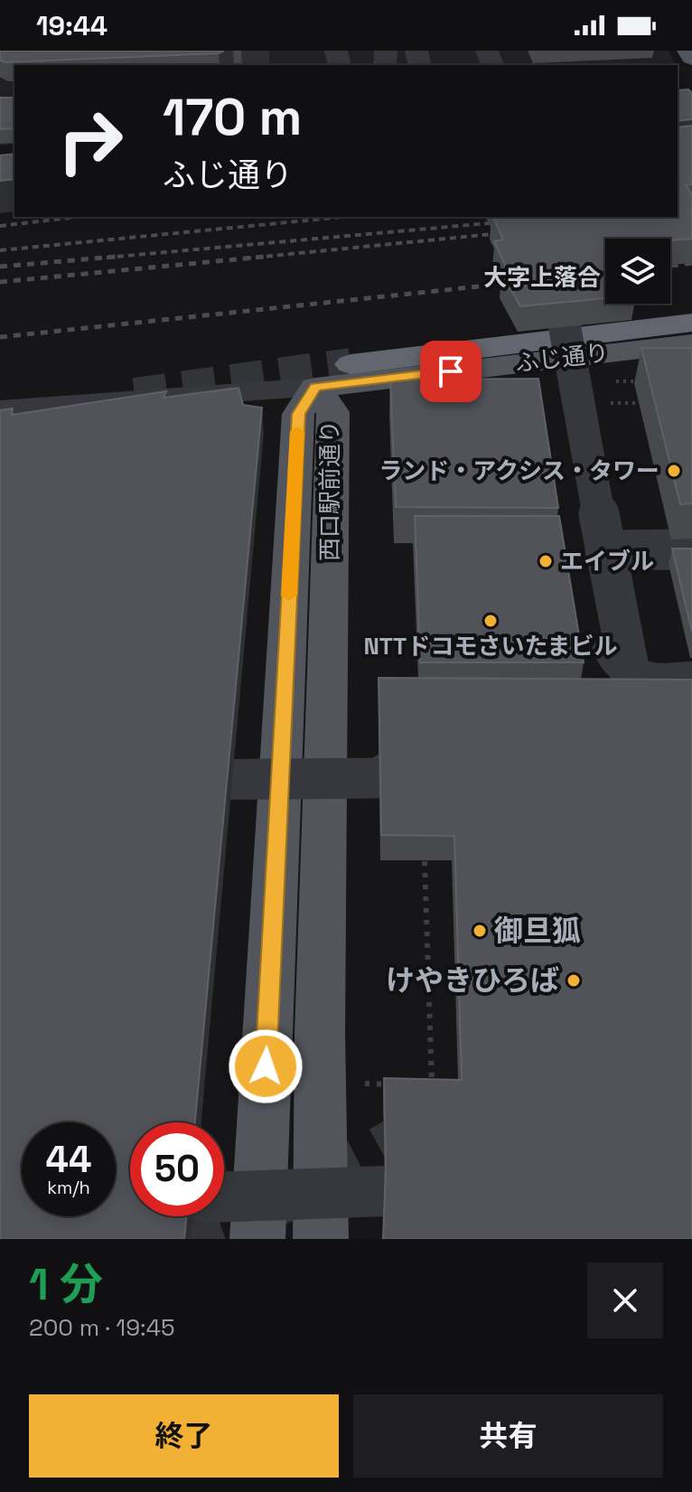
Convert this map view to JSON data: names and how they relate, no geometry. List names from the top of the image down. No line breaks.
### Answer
{"streets":{"main road":["ふじ通り","西口駅前通り"]},"crossings":[["ふじ通り","西口駅前通り"]],"districts":["大字上落合"],"places":["ランド・アクシス・タワー","エイブル","NTTドコモさいたまビル","御旦狐","けやきひろば"],"page":{"status":"19:44","turn":["170 m","ふじ通り"],"speed":"44 km/h","limit":"50","heading":["1 分","200 m · 19:45"],"buttons":["終了","共有"]}}
